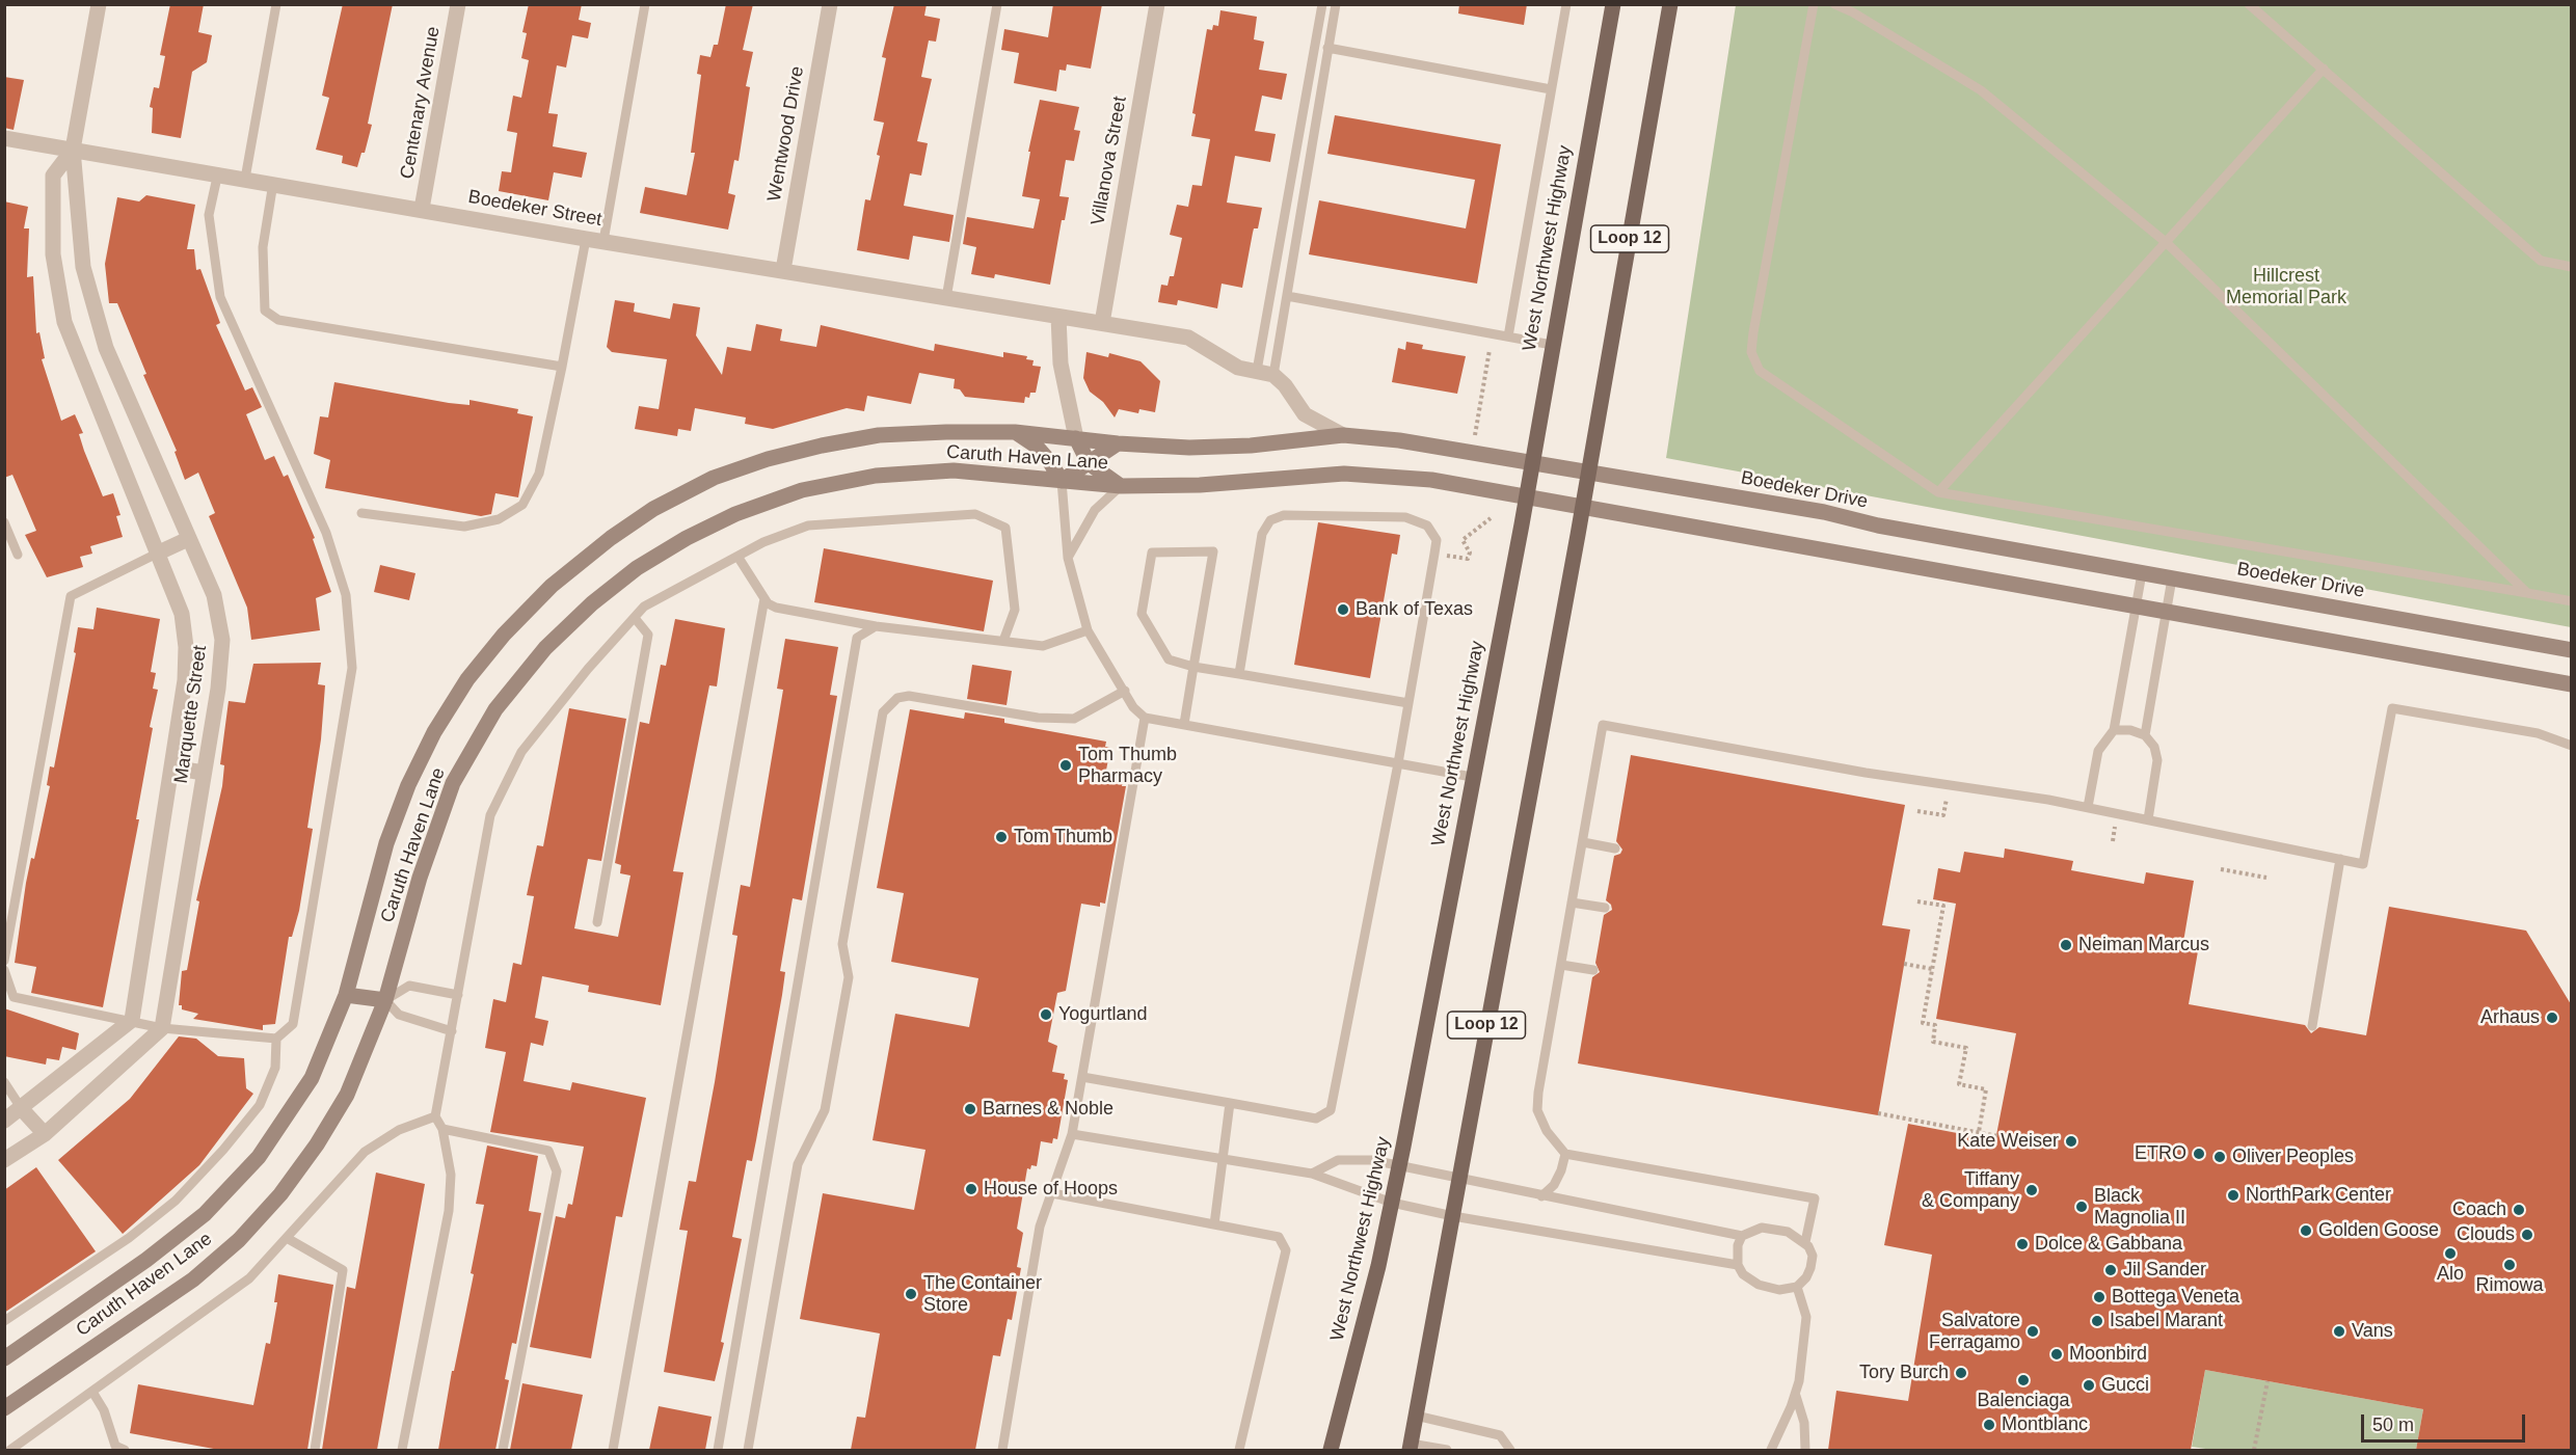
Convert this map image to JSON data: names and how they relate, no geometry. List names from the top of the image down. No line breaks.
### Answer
{"streets":{"main road":["Loop 12","West Northwest Highway","Caruth Haven Lane","Boedeker Drive"],"street":["Centenary Avenue","Wentwood Drive","Villanova Street","Boedeker Street","Marquette Street"]},"crossings":[["Centenary Avenue","Boedeker Street"],["Wentwood Drive","Boedeker Street"],["Boedeker Street","Marquette Street"],["Loop 12","Caruth Haven Lane"],["Loop 12","Boedeker Drive"],["West Northwest Highway","Caruth Haven Lane"],["West Northwest Highway","Boedeker Drive"],["Caruth Haven Lane","Boedeker Drive"]],"parks":["Hillcrest Memorial Park"],"places":["Bank of Texas","Tom Thumb Pharmacy","Tom Thumb","Neiman Marcus","Yogurtland","Arhaus","Barnes & Noble","Kate Weiser","ETRO","Oliver Peoples","House of Hoops","Tiffany & Company","NorthPark Center","Black Magnolia II","Coach","Golden Goose","Clouds","Dolce & Gabbana","Alo","Rimowa","Jil Sander","The Container Store","Bottega Veneta","Isabel Marant","Salvatore Ferragamo","Vans","Moonbird","Tory Burch","Balenciaga","Gucci","Montblanc"],"scale_bar":"50 m"}
